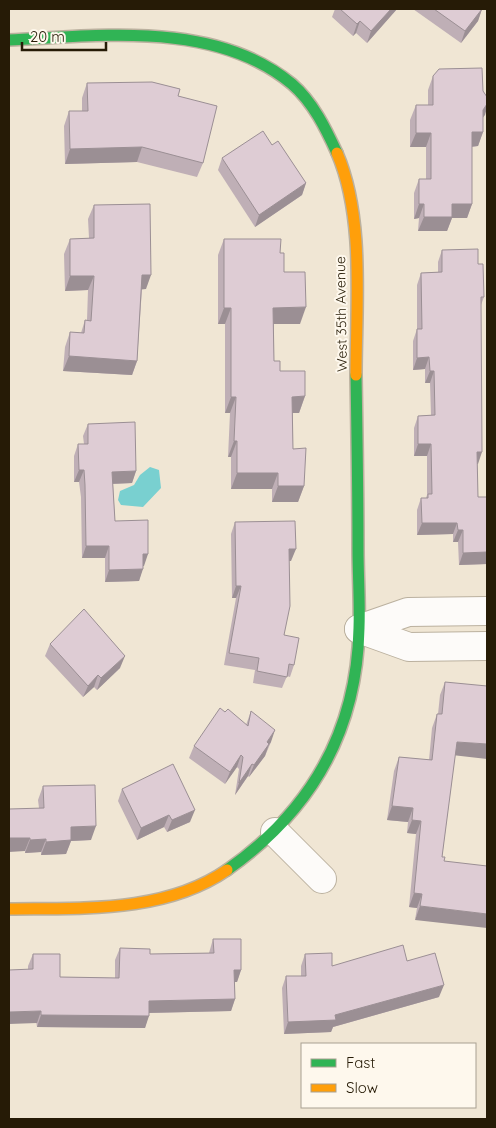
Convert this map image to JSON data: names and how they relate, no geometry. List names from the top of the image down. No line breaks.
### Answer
{"streets":{"street":["West 35th Avenue"]},"legend":["Fast","Slow"],"scale_bar":"20 m"}
